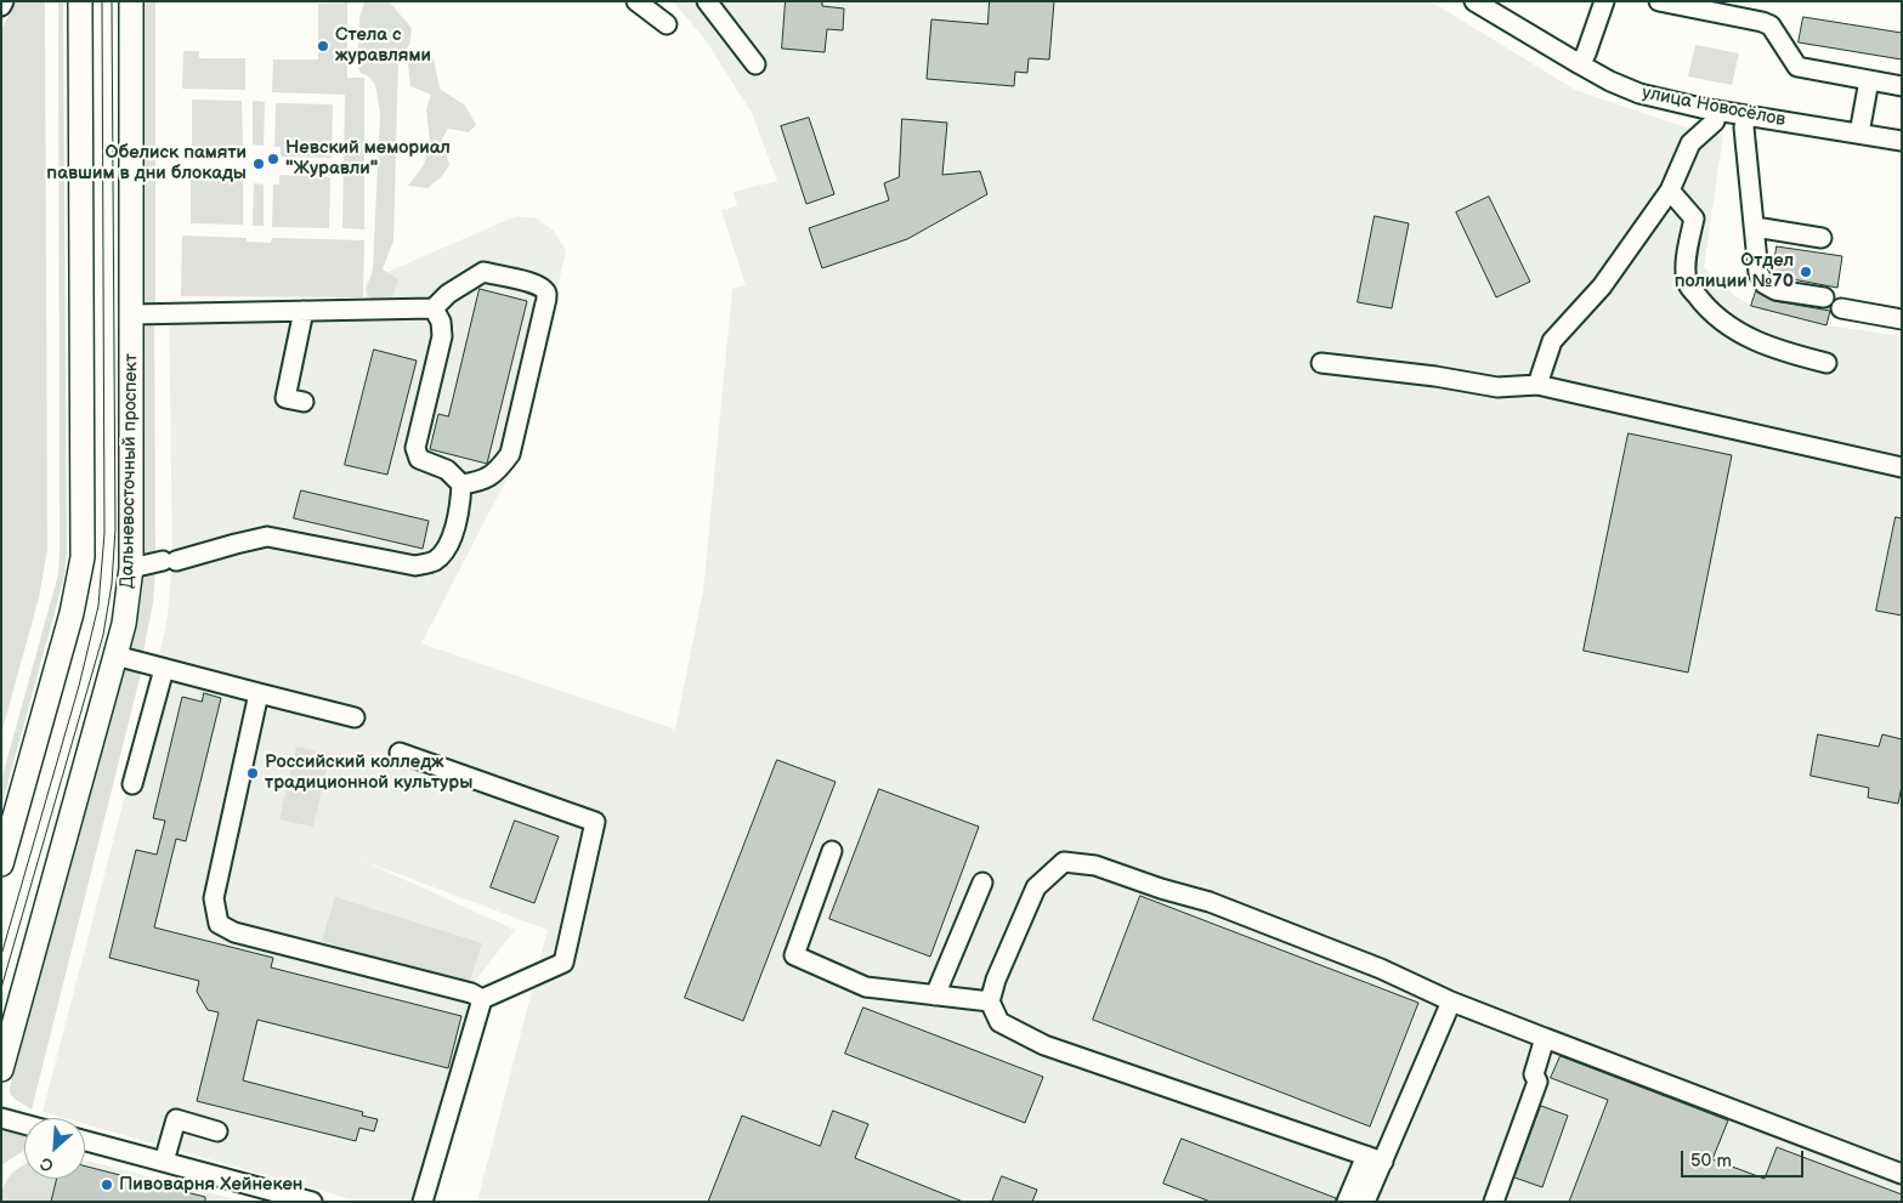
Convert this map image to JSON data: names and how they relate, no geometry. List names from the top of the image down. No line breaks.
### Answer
{"streets":{"main road":["Дальневосточный проспект"],"street":["улица Новосёлов"]},"places":["Стела с журавлями","Невский мемориал \"Журавли\"","Обелиск памяти павшим в дни блокады","Отдел полиции №70","Российский колледж традиционной культуры","Пивоварня Хейнекен"],"scale_bar":"50 m","north":"bottom left"}
